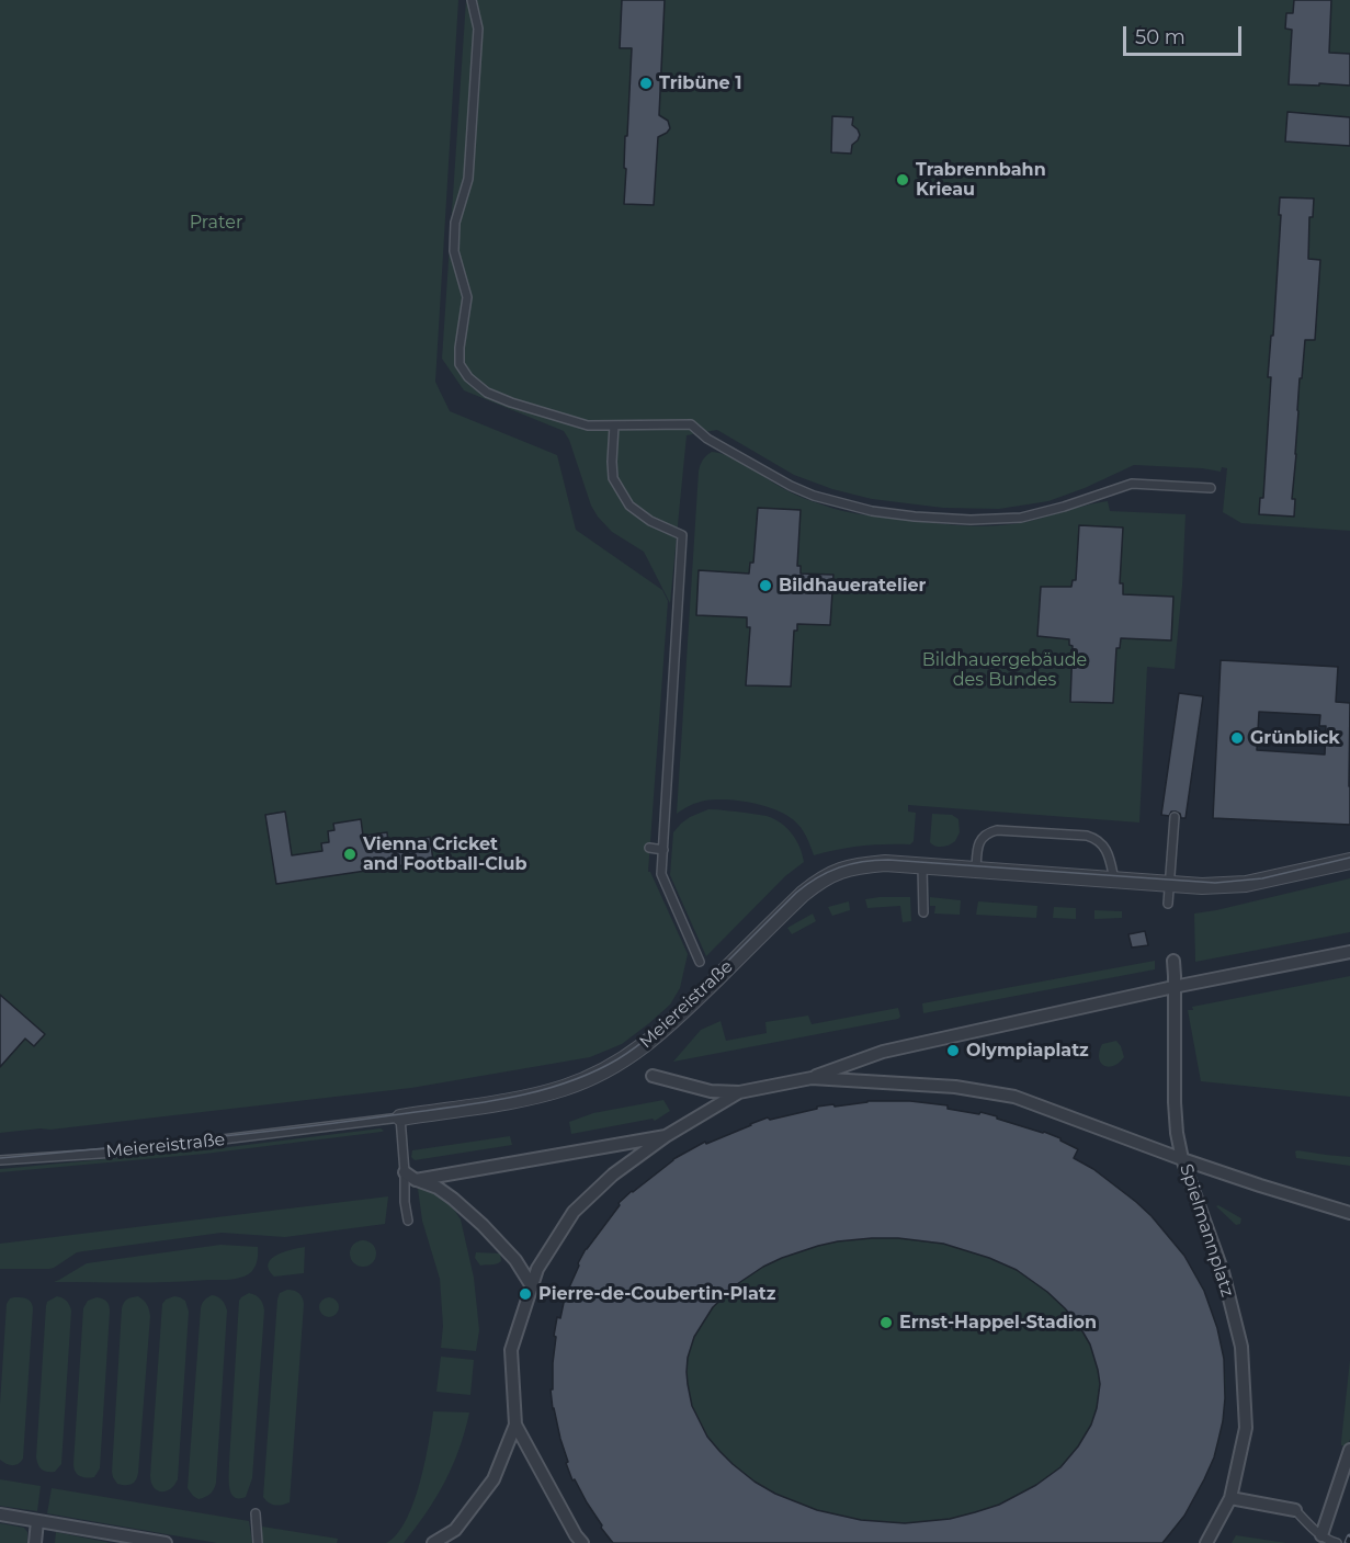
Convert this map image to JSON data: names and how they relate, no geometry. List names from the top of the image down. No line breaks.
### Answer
{"streets":{"street":["Meiereistraße","Spielmannplatz"]},"parks":["Prater","Bildhauergebäude des Bundes"],"places":["Tribüne 1","Trabrennbahn Krieau","Bildhaueratelier","Grünblick","Vienna Cricket and Football-Club","Olympiaplatz","Pierre-de-Coubertin-Platz","Ernst-Happel-Stadion"],"scale_bar":"50 m"}
